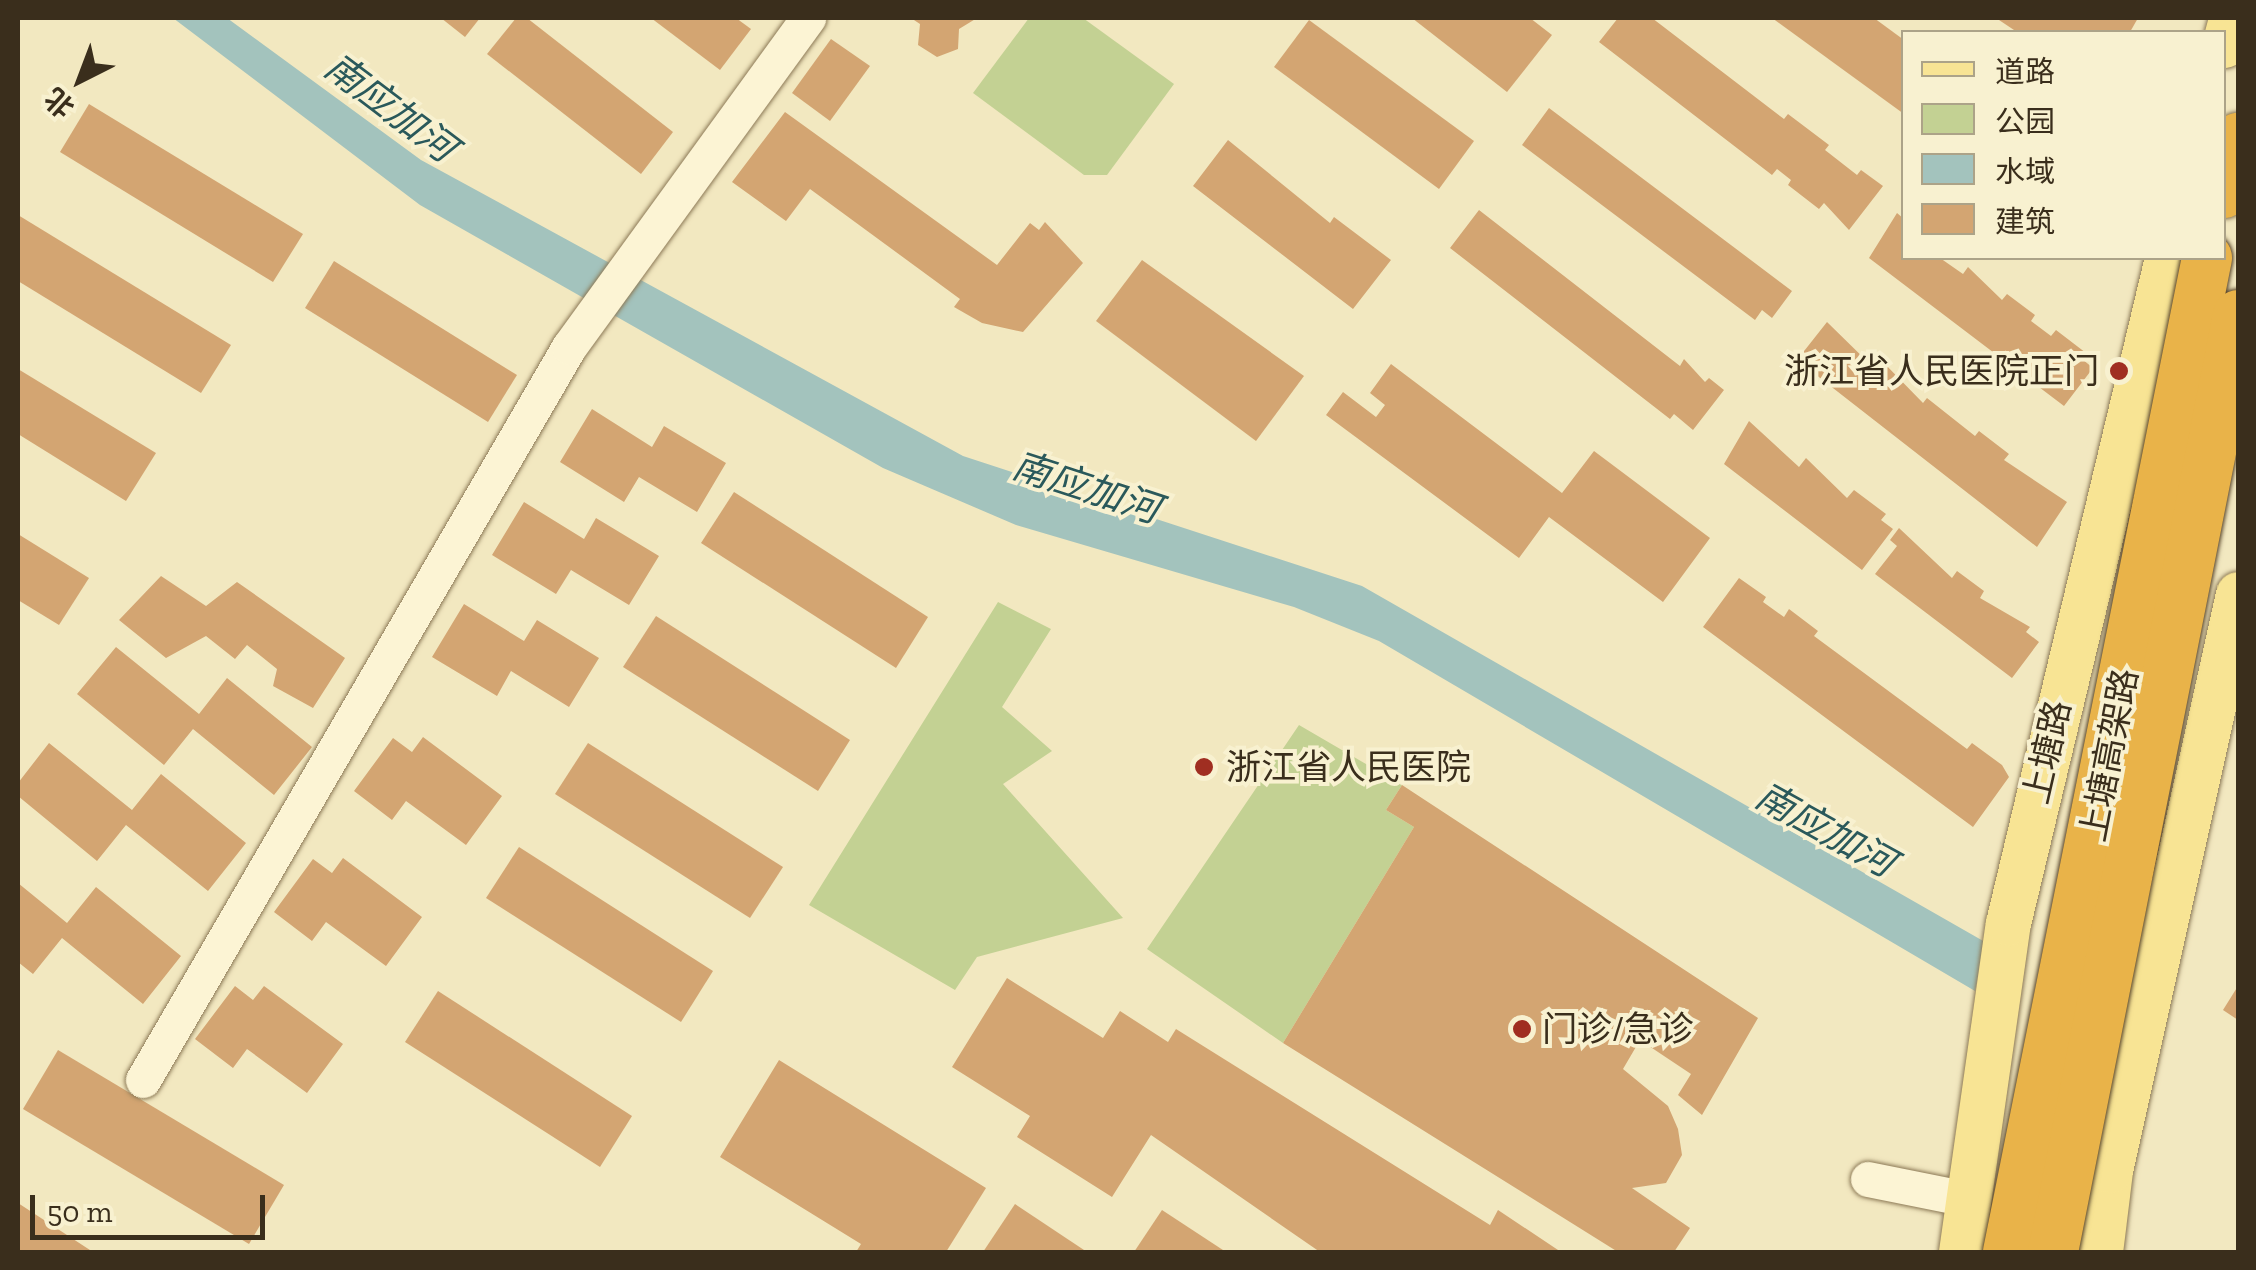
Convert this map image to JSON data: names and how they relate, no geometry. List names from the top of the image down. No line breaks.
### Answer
{"streets":{"highway":["上塘高架路"],"main road":["上塘路"]},"water":["南应加河"],"places":["浙江省人民医院正门","浙江省人民医院","门诊/急诊"],"legend":["道路","公园","水域","建筑"],"scale_bar":"50 m","north":"bottom left"}
